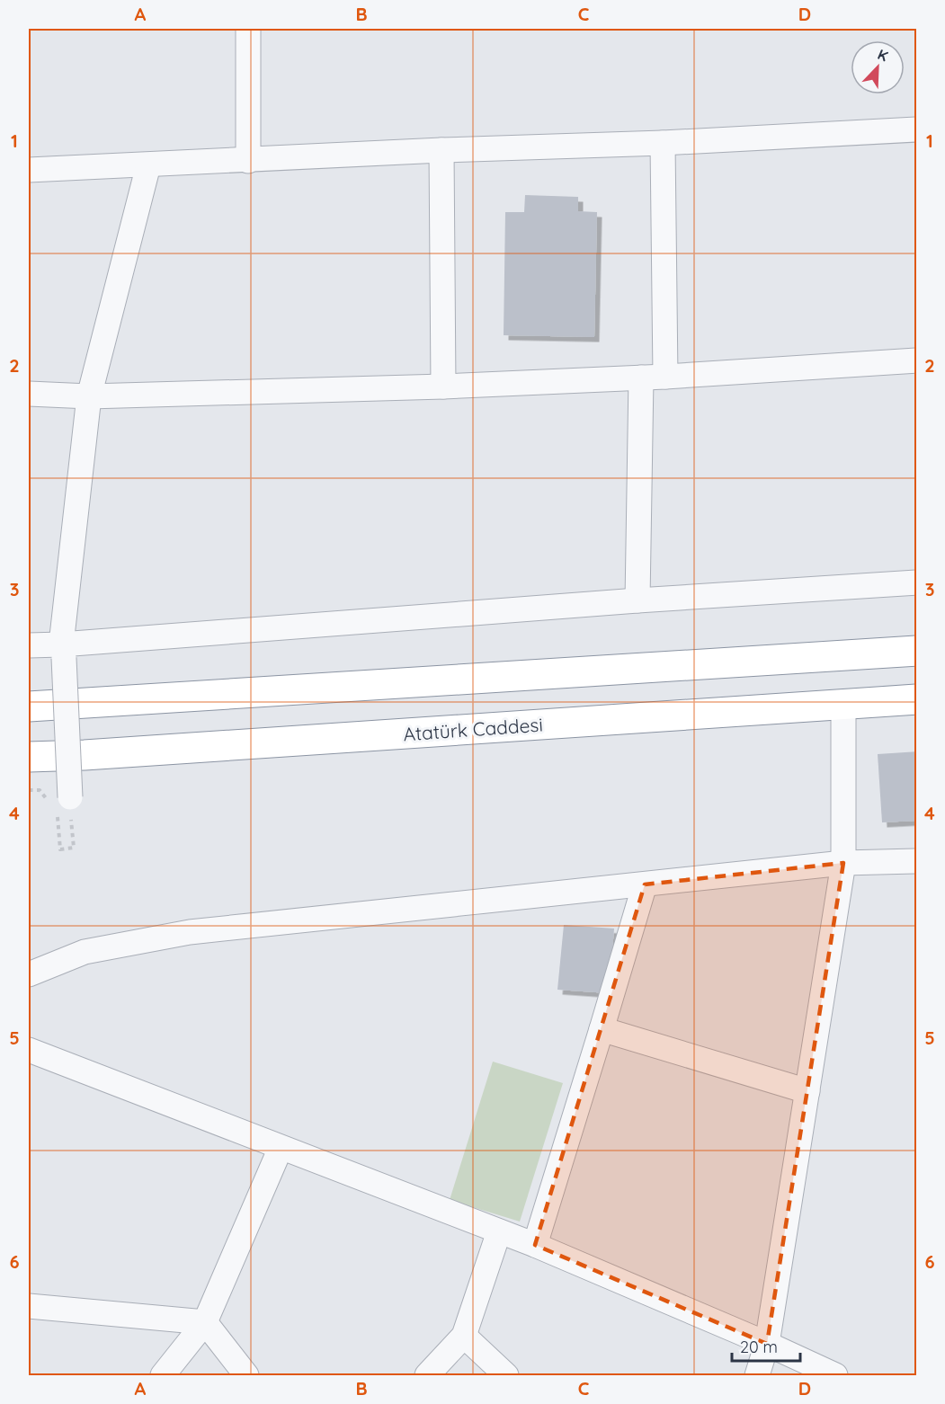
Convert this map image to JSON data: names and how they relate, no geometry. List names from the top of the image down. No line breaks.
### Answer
{"streets":{"highway":["Atatürk Caddesi"]},"scale_bar":"20 m","north":"top right","grid":{"columns":["A","B","C","D"],"rows":["1","2","3","4","5","6"]}}
